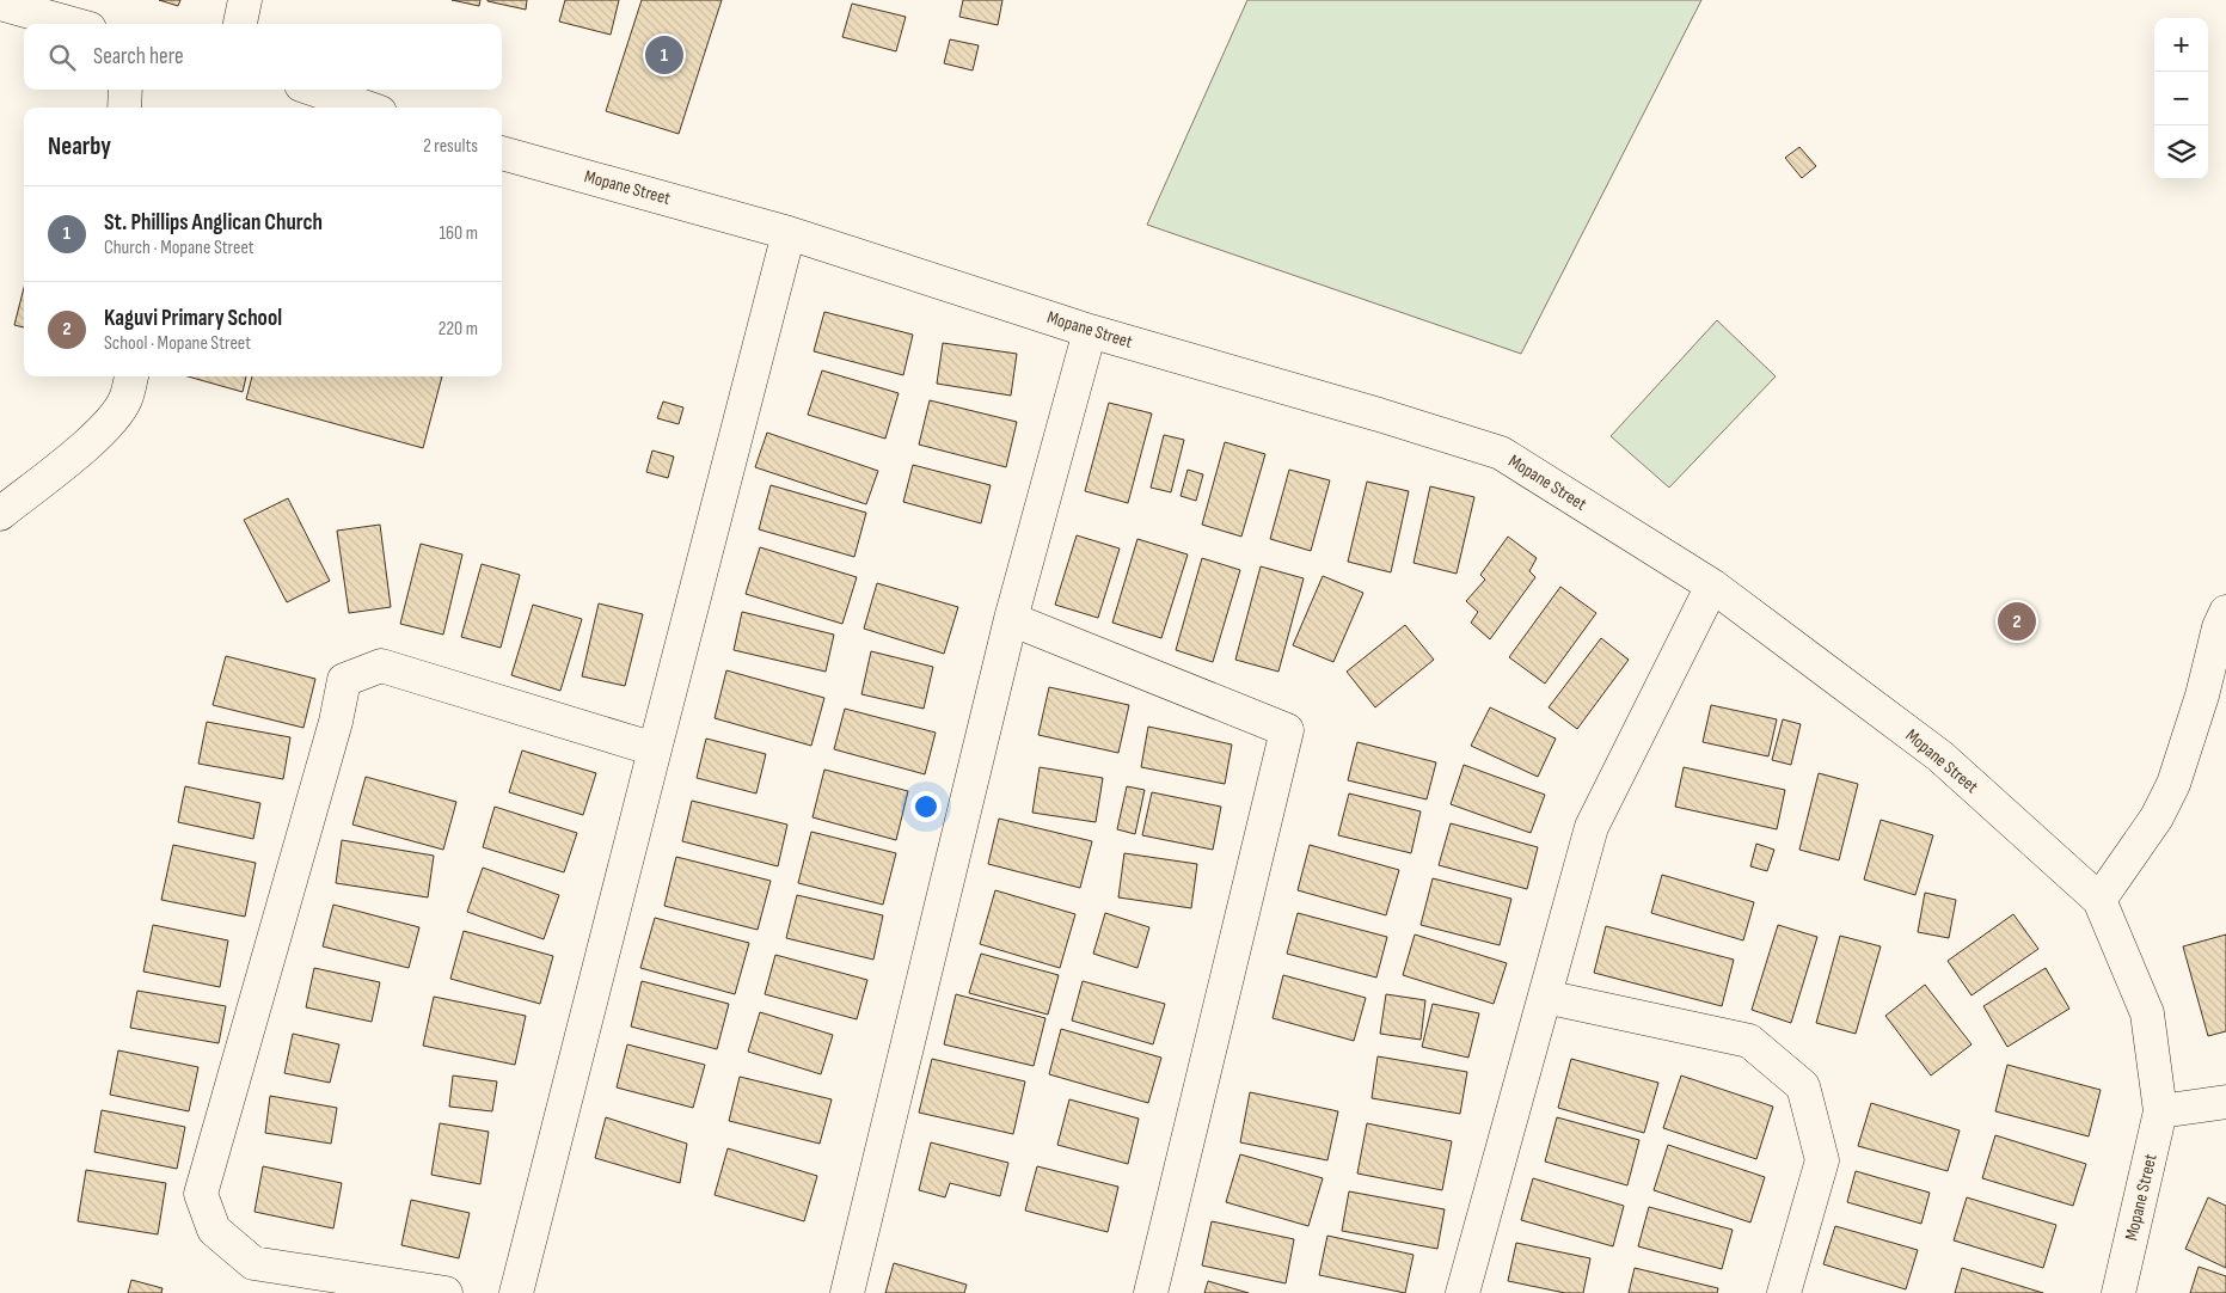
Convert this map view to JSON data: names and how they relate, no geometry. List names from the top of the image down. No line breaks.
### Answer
{"streets":{"street":["Mopane Street"]},"page":{"map_buttons":["+","−"],"search":"Search here","pins":["1","2"],"heading":["Nearby","2 results"],"list":[{"mark":"1","name":"St. Phillips Anglican Church","note":"Church · Mopane Street","value":"160 m"},{"mark":"2","name":"Kaguvi Primary School","note":"School · Mopane Street","value":"220 m"}]}}
